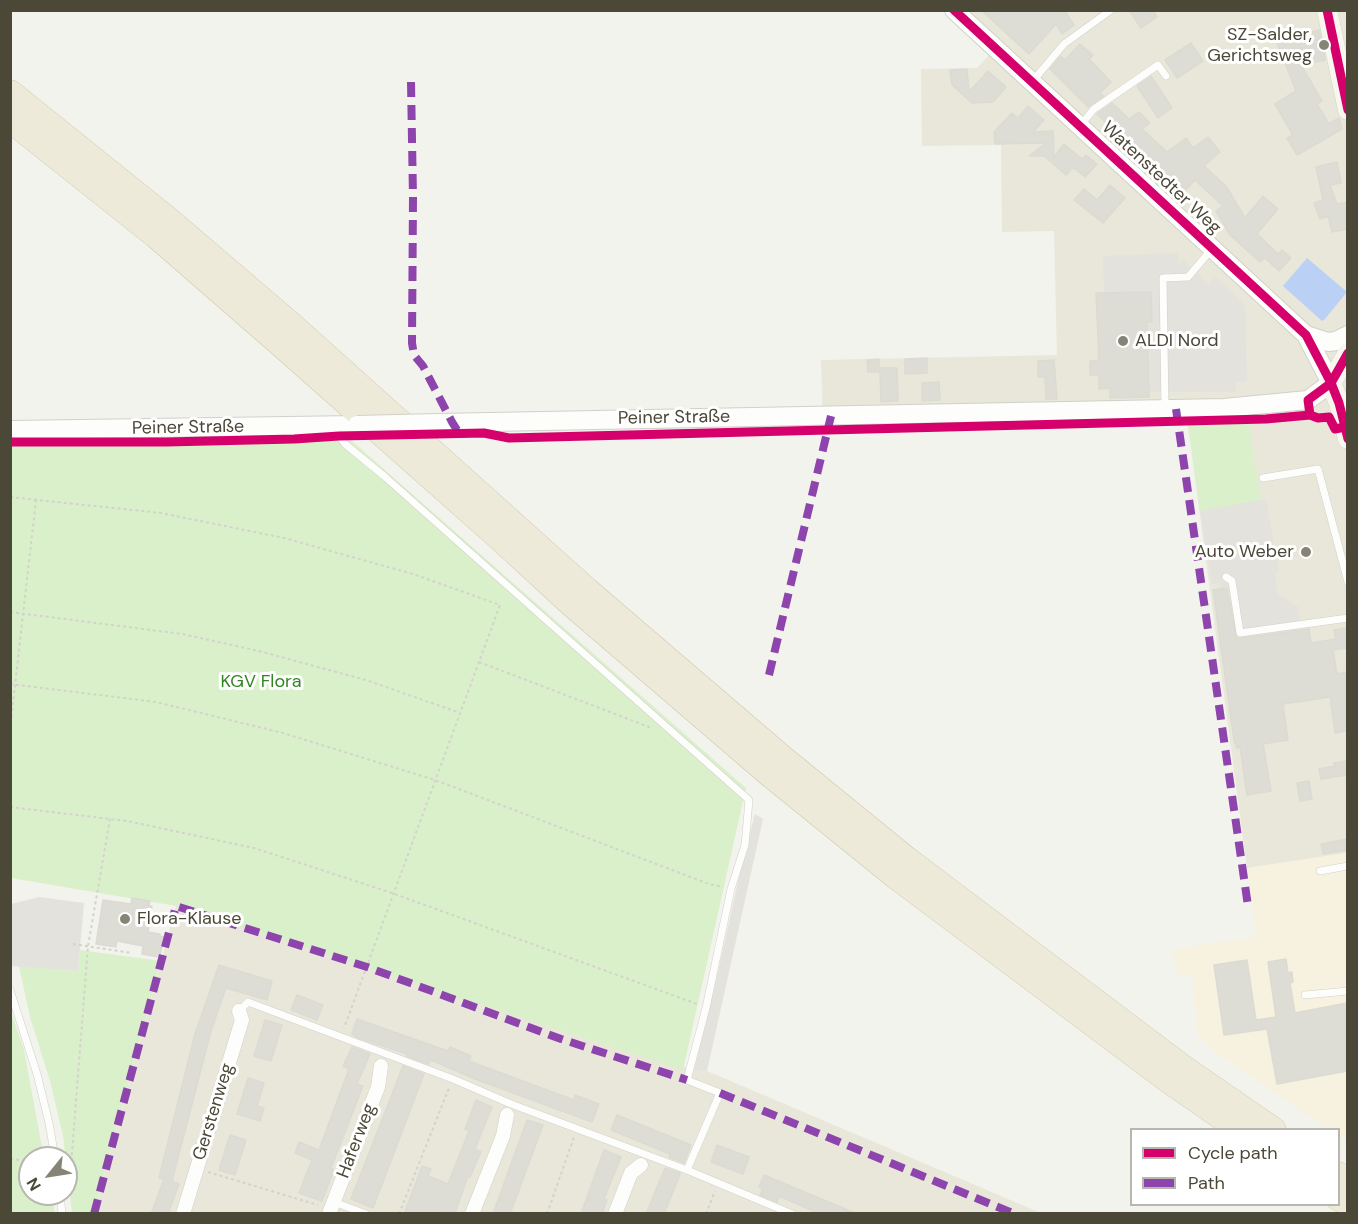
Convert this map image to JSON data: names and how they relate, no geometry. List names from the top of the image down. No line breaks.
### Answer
{"streets":{"street":["Watenstedter Weg","Peiner Straße","Gerstenweg","Haferweg"]},"crossings":[["Watenstedter Weg","Peiner Straße"]],"parks":["KGV Flora"],"places":["SZ-Salder, Gerichtsweg","ALDI Nord","Auto Weber","Flora-Klause"],"legend":["Cycle path","Path"],"north":"bottom left"}
